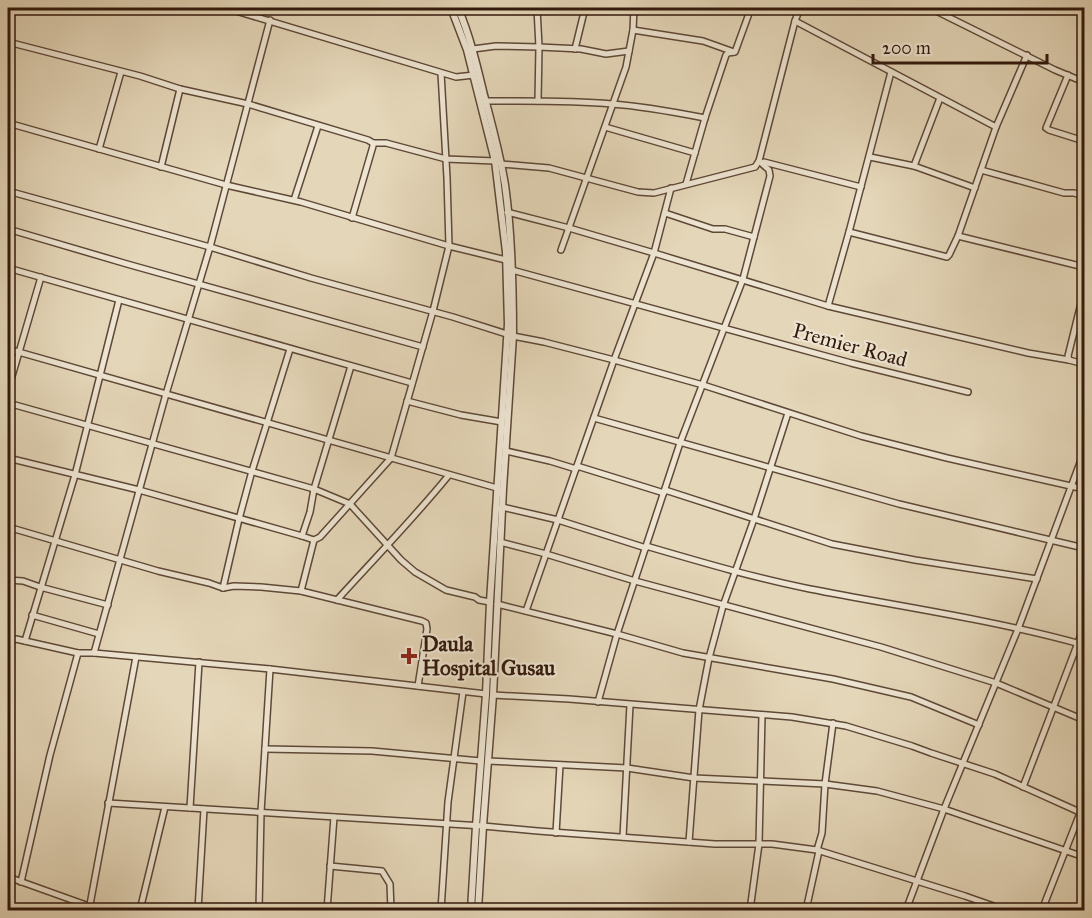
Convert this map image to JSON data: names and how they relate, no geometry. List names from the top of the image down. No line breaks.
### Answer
{"streets":{"street":["Premier Road"]},"places":{"health":["Daula Hospital Gusau"]},"scale_bar":"200 m"}
